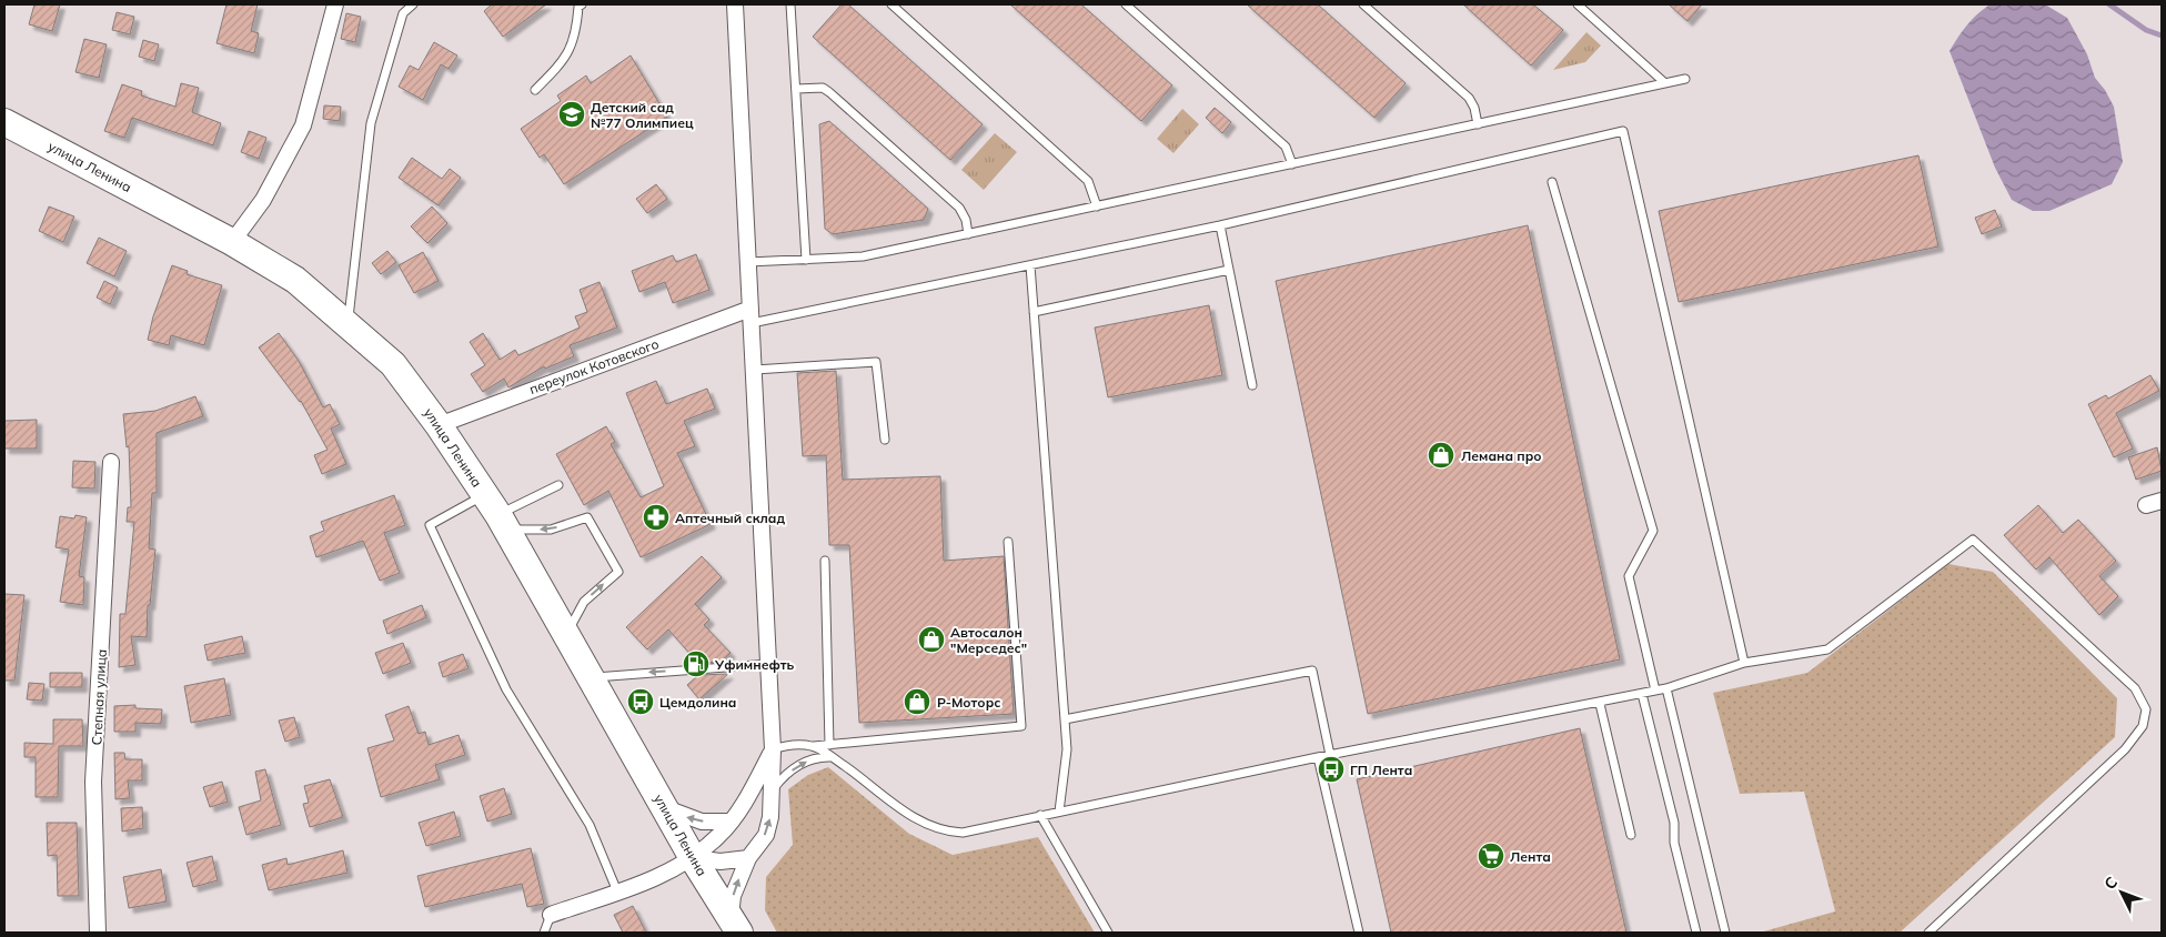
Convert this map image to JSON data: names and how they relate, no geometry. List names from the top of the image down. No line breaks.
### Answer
{"streets":{"highway":["улица Ленина"],"street":["переулок Котовского","Степная улица"]},"crossings":[["улица Ленина","переулок Котовского"]],"places":{"school or university":["Детский сад №77 Олимпиец"],"shop":["Лемана про","Автосалон \"Мерседес\"","Р-Моторс"],"pharmacy":["Аптечный склад"],"fuel station":["Уфимнефть"],"bus stop":["Цемдолина","ГП Лента"],"supermarket":["Лента"]},"north":"top left"}
